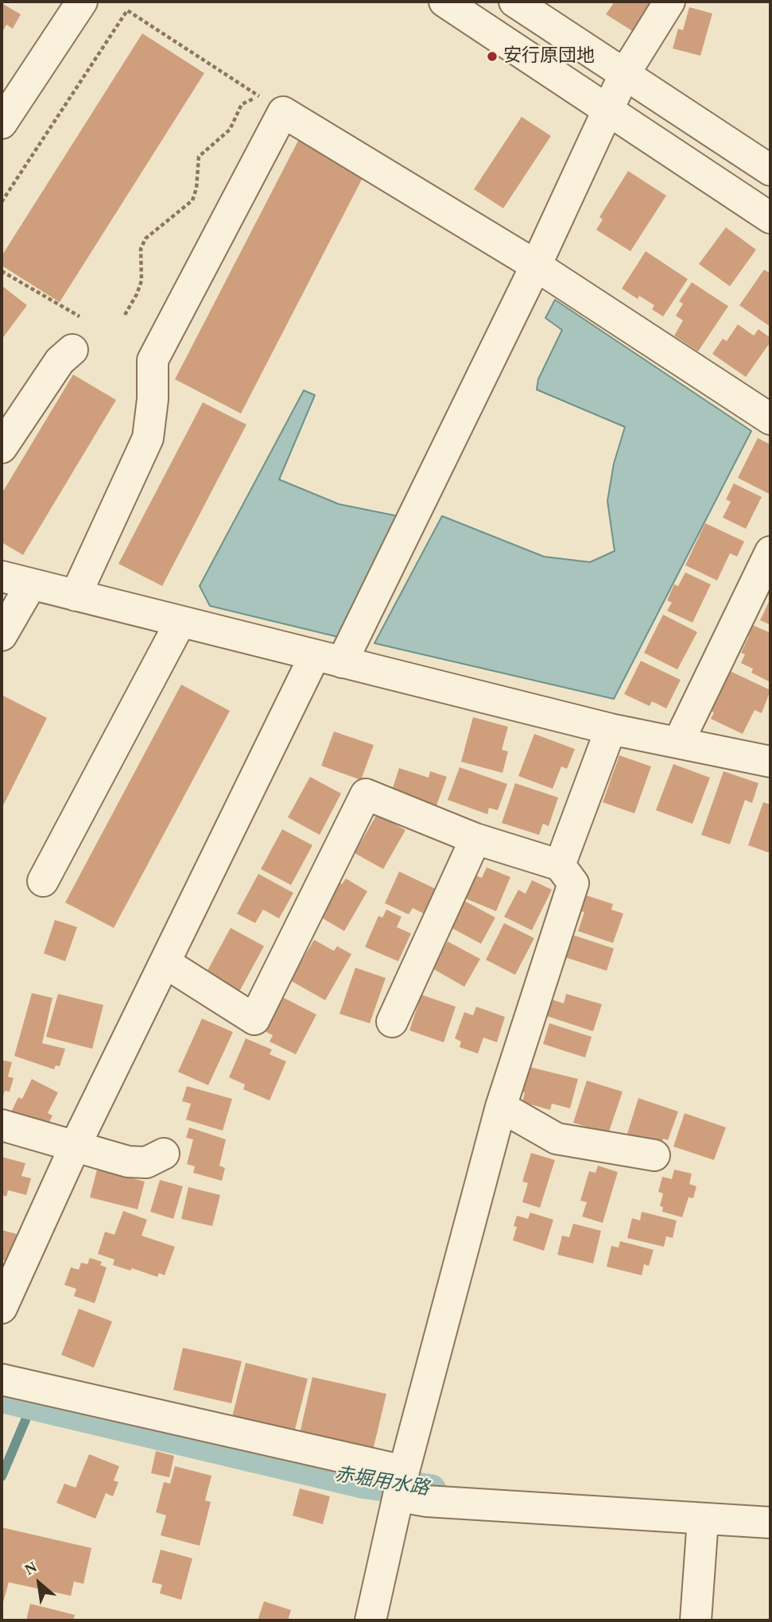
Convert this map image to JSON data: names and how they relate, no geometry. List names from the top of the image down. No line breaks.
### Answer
{"water":["赤堀用水路"],"places":["安行原団地"],"north":"top left"}
